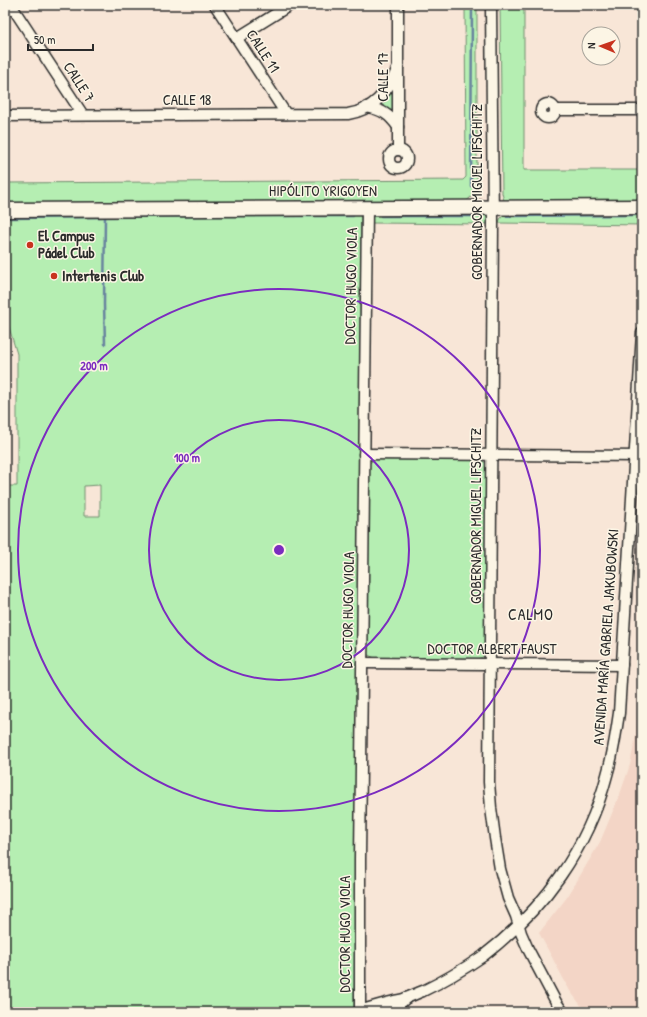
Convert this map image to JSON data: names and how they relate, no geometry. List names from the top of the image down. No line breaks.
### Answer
{"streets":{"main road":["HIPÓLITO YRIGOYEN"],"street":["CALLE 11","CALLE 17","CALLE 7","CALLE 18","GOBERNADOR MIGUEL LIFSCHITZ","DOCTOR HUGO VIOLA","AVENIDA MARÍA GABRIELA JAKUBOWSKI","DOCTOR ALBERT FAUST"]},"crossings":[["CALLE 11","CALLE 18"],["CALLE 17","CALLE 18"],["CALLE 7","CALLE 18"],["HIPÓLITO YRIGOYEN","GOBERNADOR MIGUEL LIFSCHITZ"],["HIPÓLITO YRIGOYEN","DOCTOR HUGO VIOLA"],["GOBERNADOR MIGUEL LIFSCHITZ","AVENIDA MARÍA GABRIELA JAKUBOWSKI"],["GOBERNADOR MIGUEL LIFSCHITZ","DOCTOR ALBERT FAUST"],["DOCTOR HUGO VIOLA","AVENIDA MARÍA GABRIELA JAKUBOWSKI"],["DOCTOR HUGO VIOLA","DOCTOR ALBERT FAUST"],["AVENIDA MARÍA GABRIELA JAKUBOWSKI","DOCTOR ALBERT FAUST"]],"districts":["CALMO"],"places":["El Campus Pádel Club","Intertenis Club"],"scale_bar":"50 m","north":"left","rings":["200 m","100 m"]}
